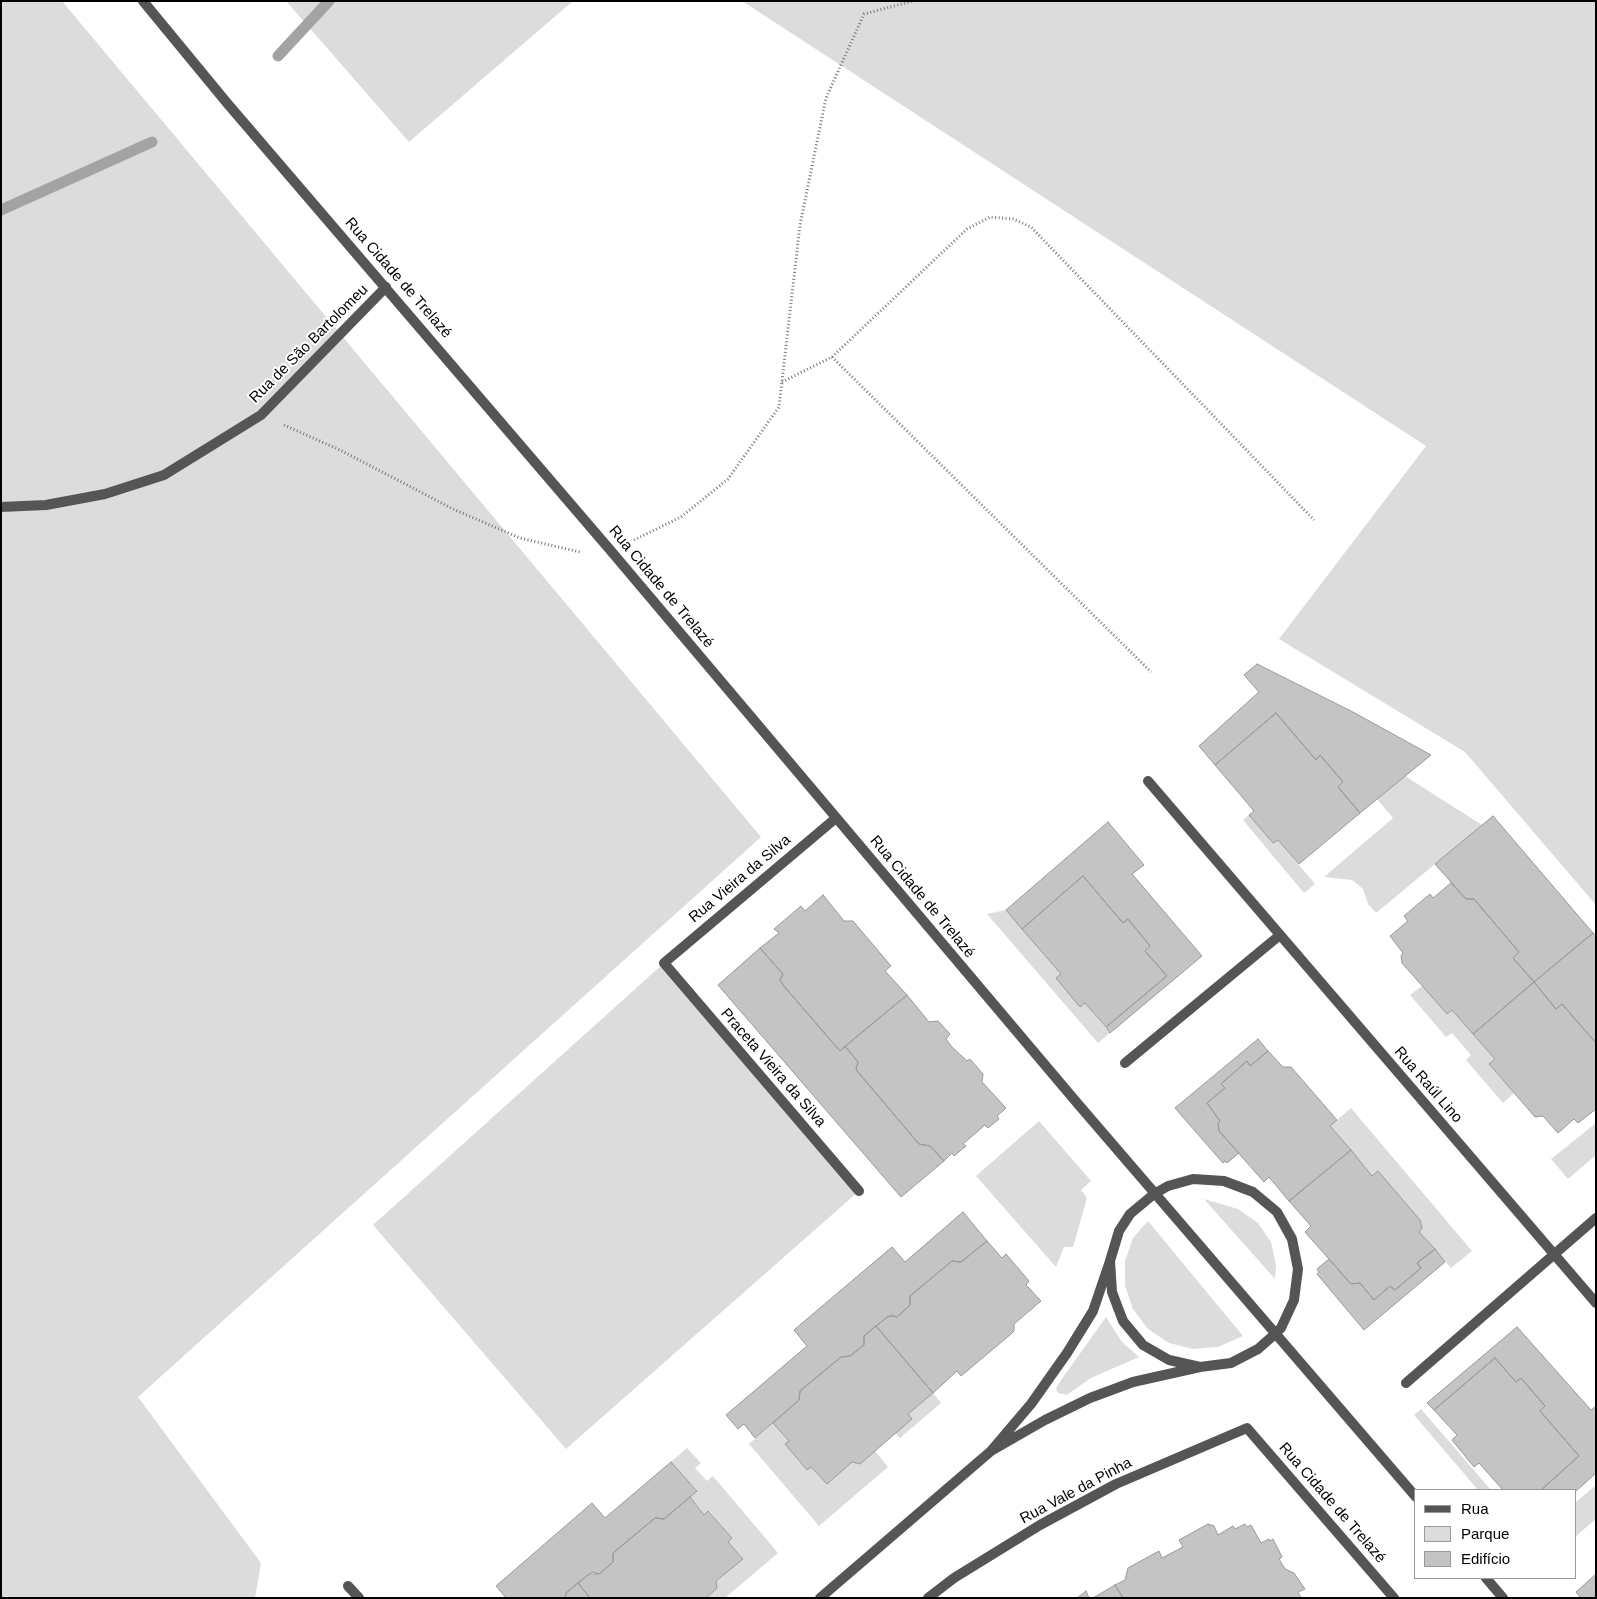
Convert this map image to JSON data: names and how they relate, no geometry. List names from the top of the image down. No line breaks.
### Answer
{"streets":{"street":["Rua Cidade de Trelazé","Rua de São Bartolomeu","Rua Vieira da Silva","Praceta Vieira da Silva","Rua Raúl Lino","Rua Vale da Pinha"]},"crossings":[["Rua Cidade de Trelazé","Rua de São Bartolomeu"],["Rua Cidade de Trelazé","Rua Vieira da Silva"],["Rua Cidade de Trelazé","Rua Vale da Pinha"],["Rua Vieira da Silva","Praceta Vieira da Silva"]],"legend":["Rua","Parque","Edifício"]}
